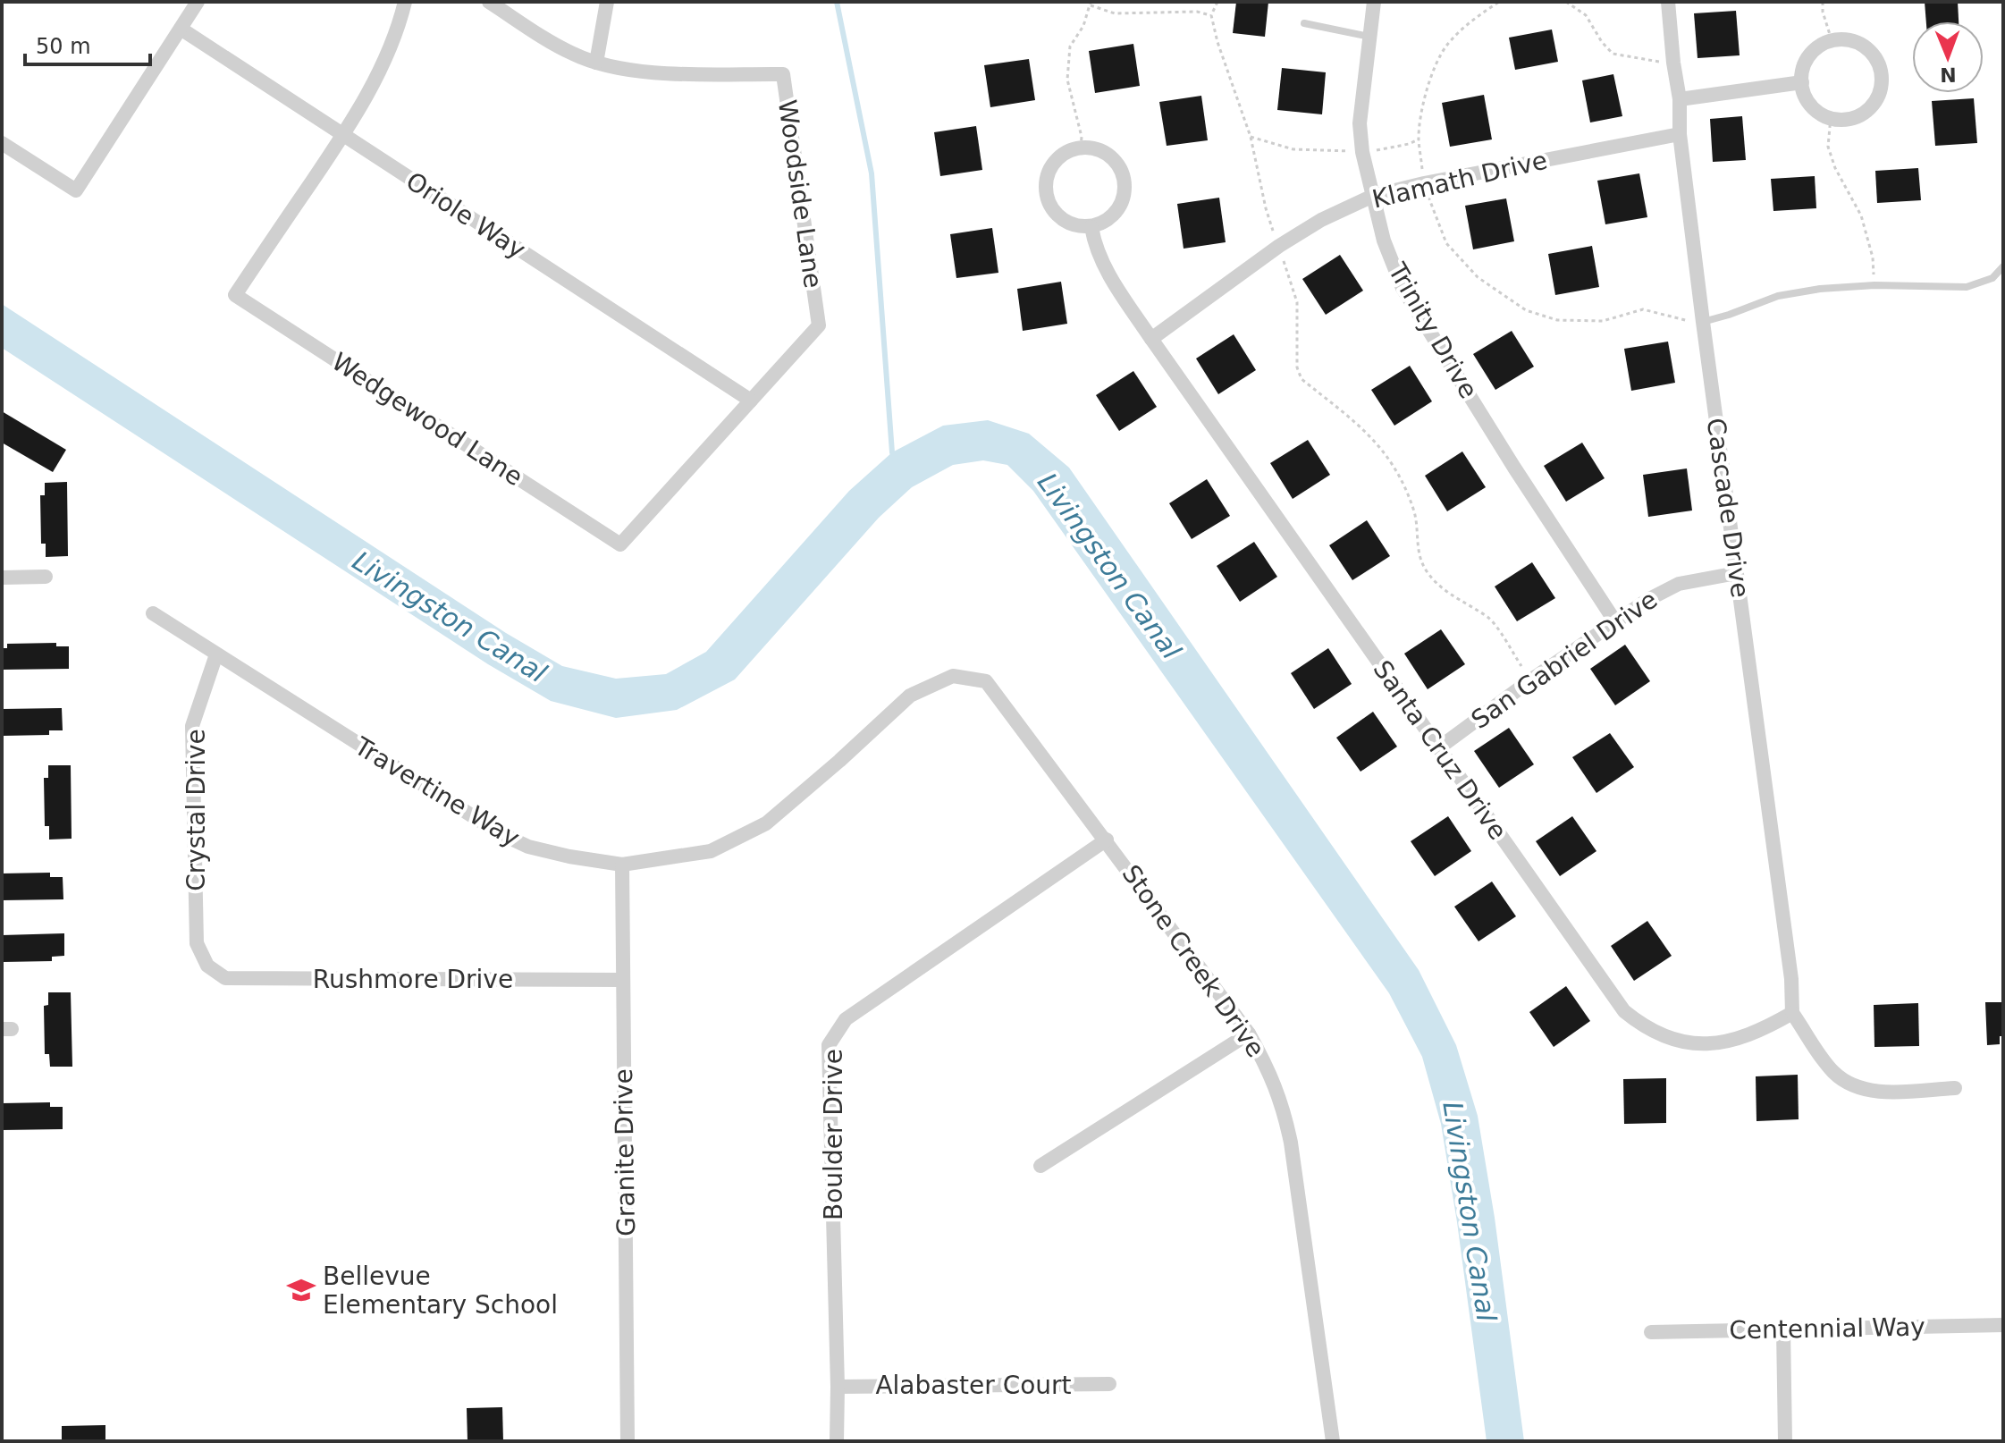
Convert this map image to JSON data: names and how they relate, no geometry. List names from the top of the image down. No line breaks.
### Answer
{"streets":{"street":["Klamath Drive","Woodside Lane","Oriole Way","Trinity Drive","Wedgewood Lane","Cascade Drive","San Gabriel Drive","Santa Cruz Drive","Travertine Way","Crystal Drive","Stone Creek Drive","Rushmore Drive","Boulder Drive","Granite Drive","Centennial Way","Alabaster Court"]},"crossings":[["Klamath Drive","Trinity Drive"],["Klamath Drive","Cascade Drive"],["Klamath Drive","Santa Cruz Drive"],["Woodside Lane","Oriole Way"],["Woodside Lane","Wedgewood Lane"],["Oriole Way","Wedgewood Lane"],["Trinity Drive","San Gabriel Drive"],["Cascade Drive","San Gabriel Drive"],["Cascade Drive","Santa Cruz Drive"],["San Gabriel Drive","Santa Cruz Drive"],["Travertine Way","Crystal Drive"],["Travertine Way","Stone Creek Drive"],["Travertine Way","Granite Drive"],["Crystal Drive","Rushmore Drive"],["Stone Creek Drive","Boulder Drive"],["Rushmore Drive","Granite Drive"],["Boulder Drive","Alabaster Court"]],"water":["Livingston Canal"],"places":{"school or university":["Bellevue Elementary School"]},"scale_bar":"50 m","north":"bottom"}
